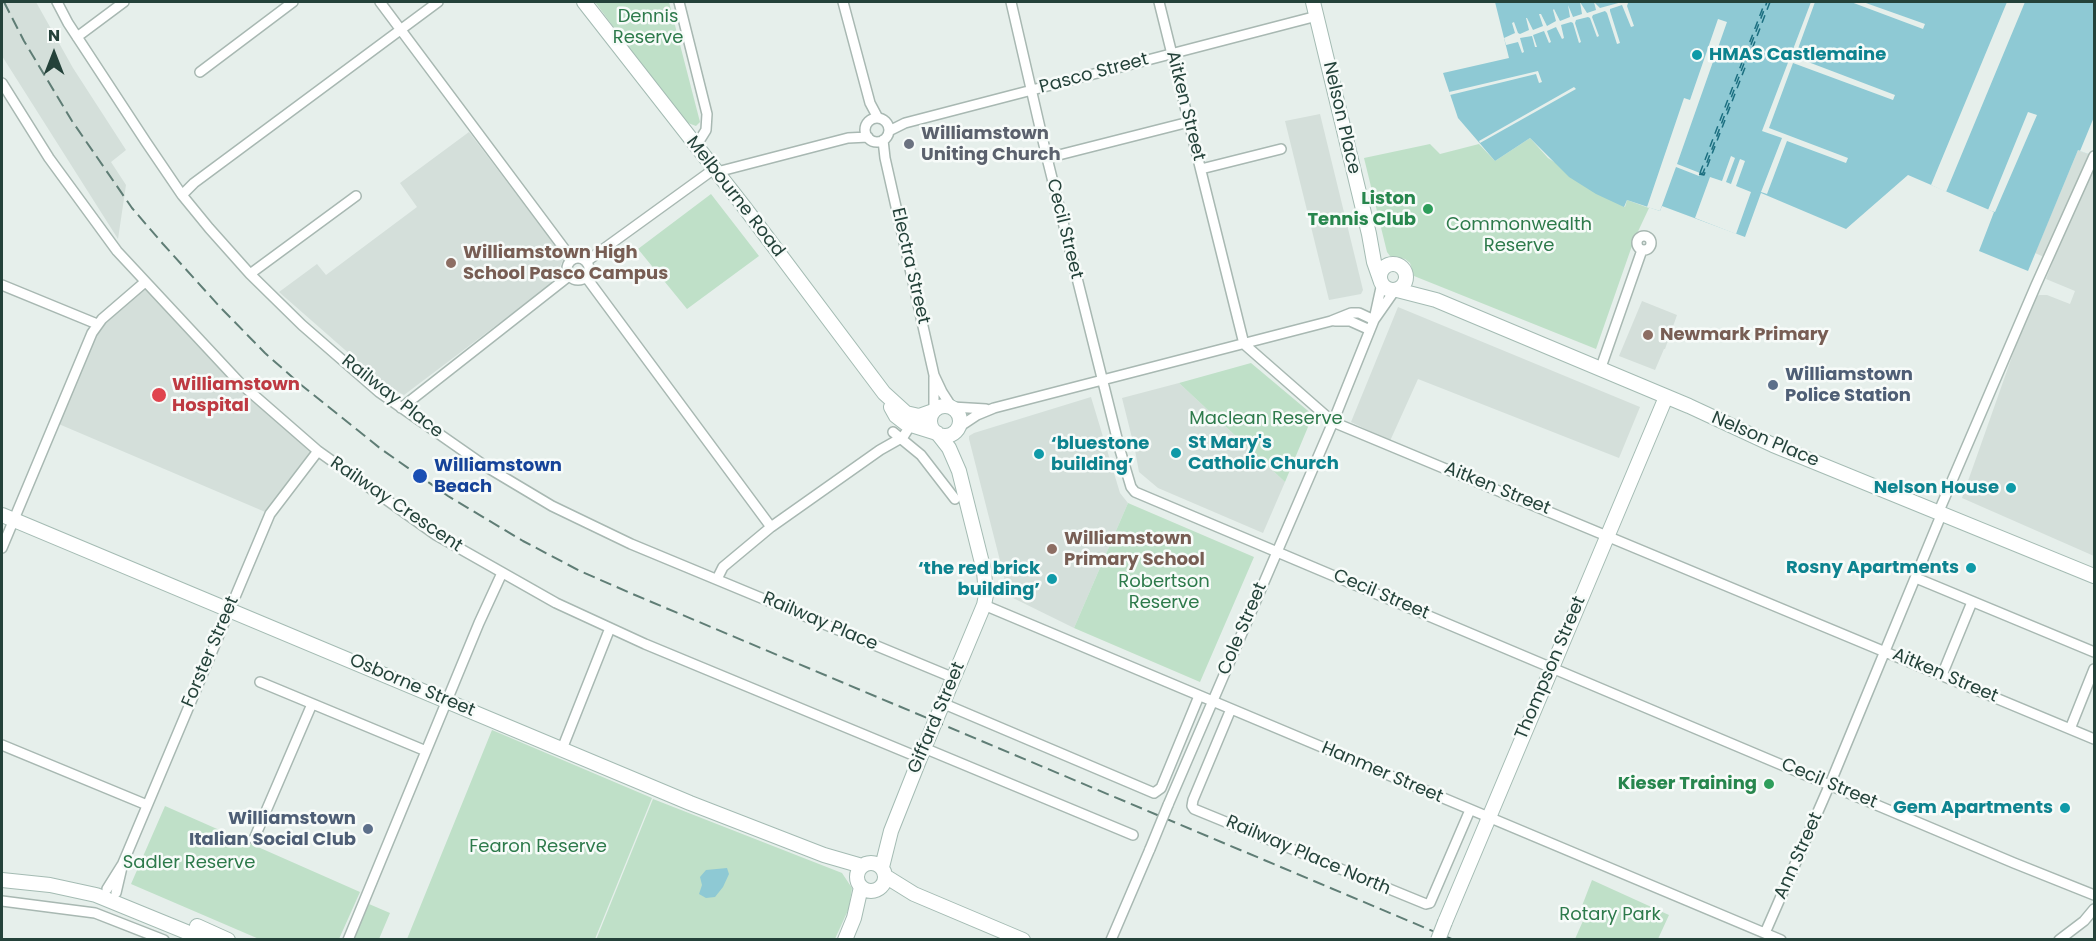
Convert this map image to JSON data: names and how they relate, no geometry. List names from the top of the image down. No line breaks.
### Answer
{"streets":{"street":["Pasco Street","Aitken Street","Nelson Place","Melbourne Road","Cecil Street","Electra Street","Railway Place","Railway Crescent","Cole Street","Forster Street","Thompson Street","Osborne Street","Giffard Street","Hanmer Street","Railway Place North","Ann Street"]},"crossings":[["Pasco Street","Aitken Street"],["Pasco Street","Nelson Place"],["Pasco Street","Cecil Street"],["Aitken Street","Cole Street"],["Aitken Street","Thompson Street"],["Aitken Street","Ann Street"],["Nelson Place","Cole Street"],["Nelson Place","Thompson Street"],["Nelson Place","Ann Street"],["Cecil Street","Cole Street"],["Cecil Street","Thompson Street"],["Cecil Street","Ann Street"],["Railway Place","Giffard Street"],["Railway Crescent","Forster Street"],["Railway Crescent","Giffard Street"],["Cole Street","Hanmer Street"],["Forster Street","Osborne Street"],["Thompson Street","Hanmer Street"],["Osborne Street","Giffard Street"],["Giffard Street","Hanmer Street"],["Hanmer Street","Railway Place North"],["Hanmer Street","Ann Street"]],"parks":["Dennis Reserve","Commonwealth Reserve","Maclean Reserve","Robertson Reserve","Fearon Reserve","Sadler Reserve","Rotary Park"],"places":["HMAS Castlemaine","Williamstown Uniting Church","Liston Tennis Club","Williamstown High School Pasco Campus","Newmark Primary","Williamstown Police Station","Williamstown Hospital","St Mary's Catholic Church","‘bluestone building’","Williamstown Beach","Nelson House","Williamstown Primary School","Rosny Apartments","‘the red brick building’","Kieser Training","Gem Apartments","Williamstown Italian Social Club"],"north":"top"}
